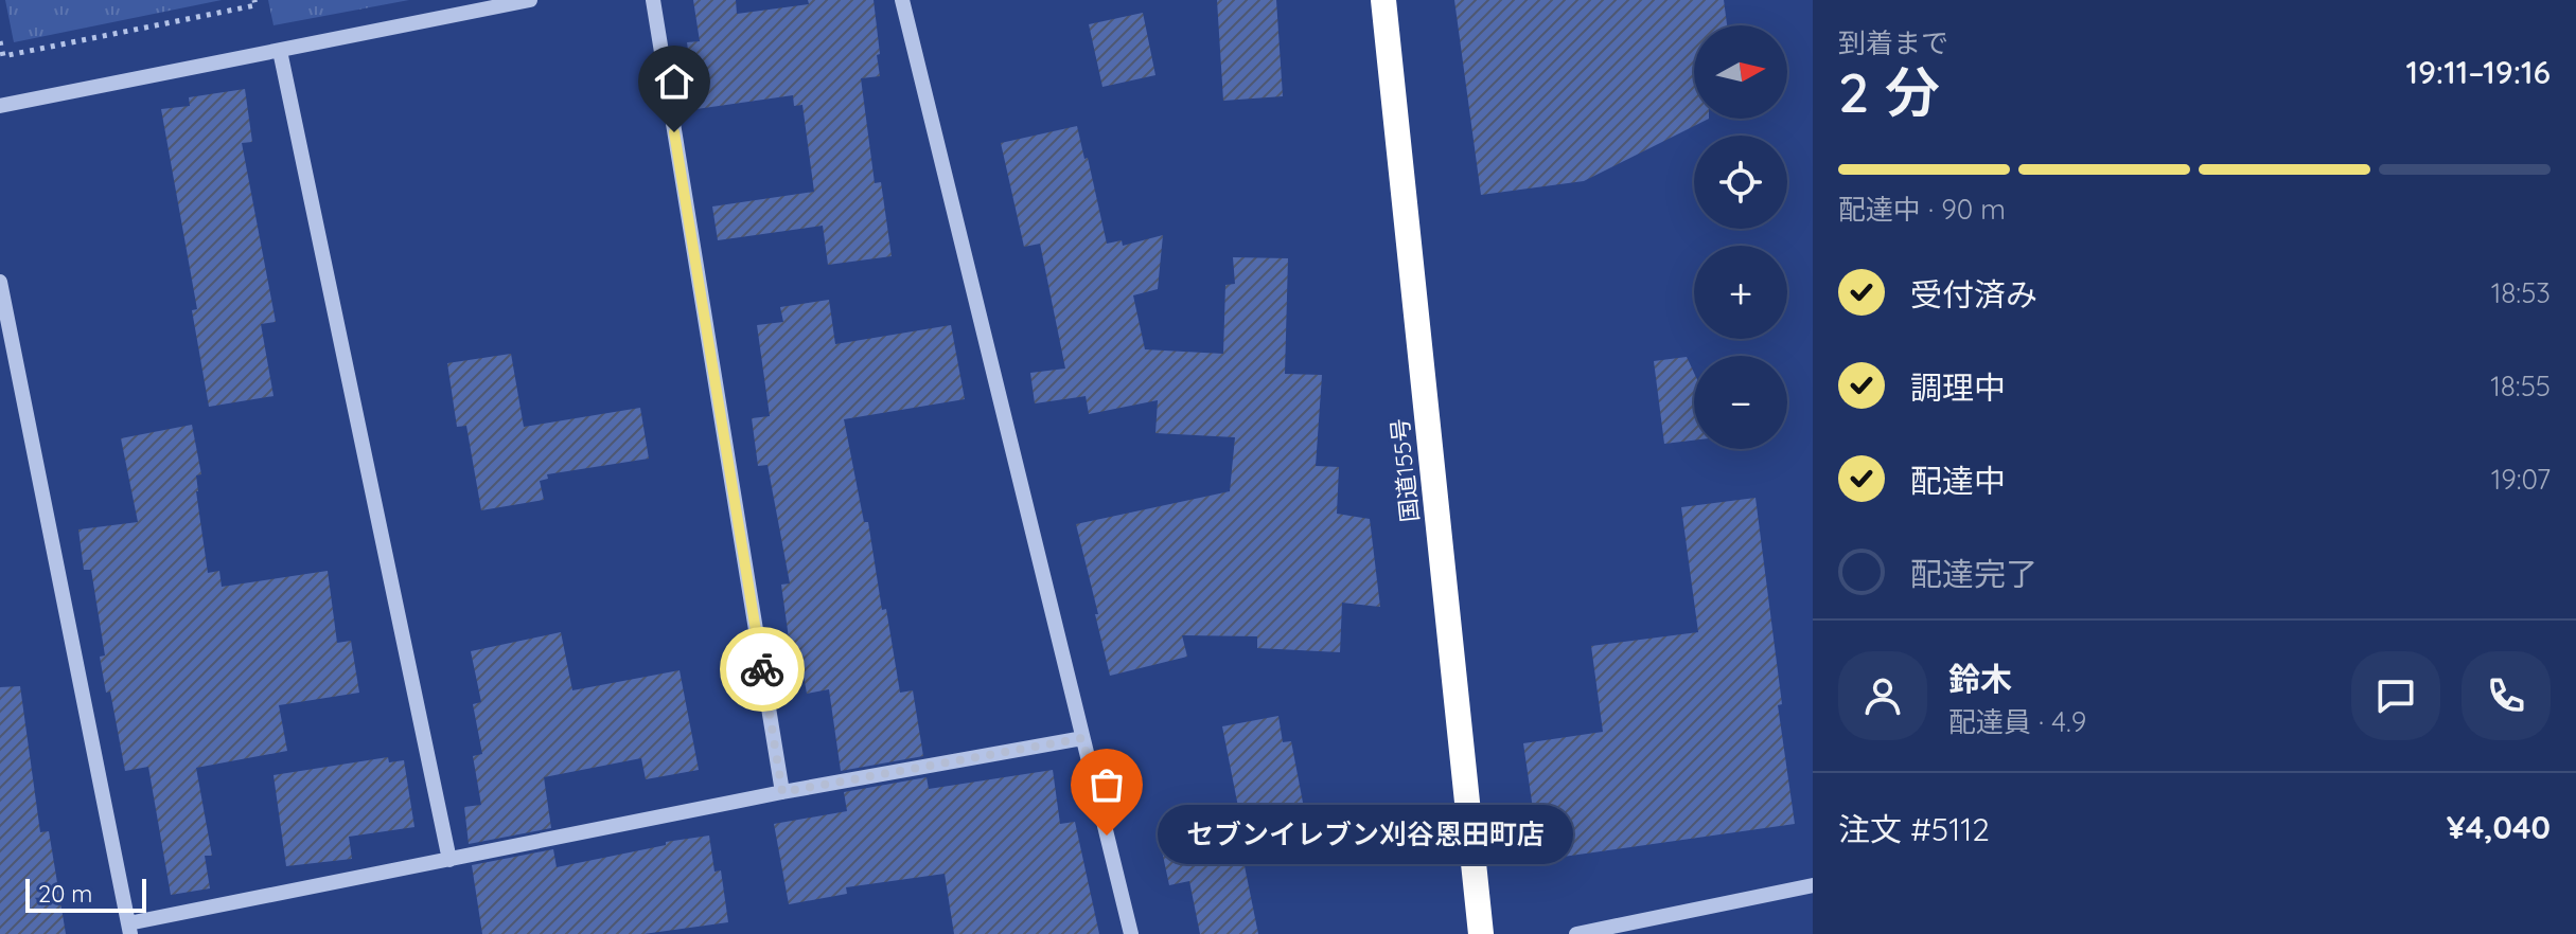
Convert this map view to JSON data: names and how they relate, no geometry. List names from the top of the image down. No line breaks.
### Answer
{"streets":{"highway":["国道155号"]},"places":["セブンイレブン刈谷恩田町店"],"scale_bar":"20 m","north":"right","page":{"heading":["2 分","到着まで","19:11–19:16"],"panel":["鈴木","配達員 · 4.9","注文 #5112","¥4,040"],"map_buttons":["+","−"],"bar":"配達中 · 90 m","list":[["受付済み","18:53"],["調理中","18:55"],["配達中","19:07"],"配達完了"],"bubble":"セブンイレブン刈谷恩田町店","scale":"20 m"}}
